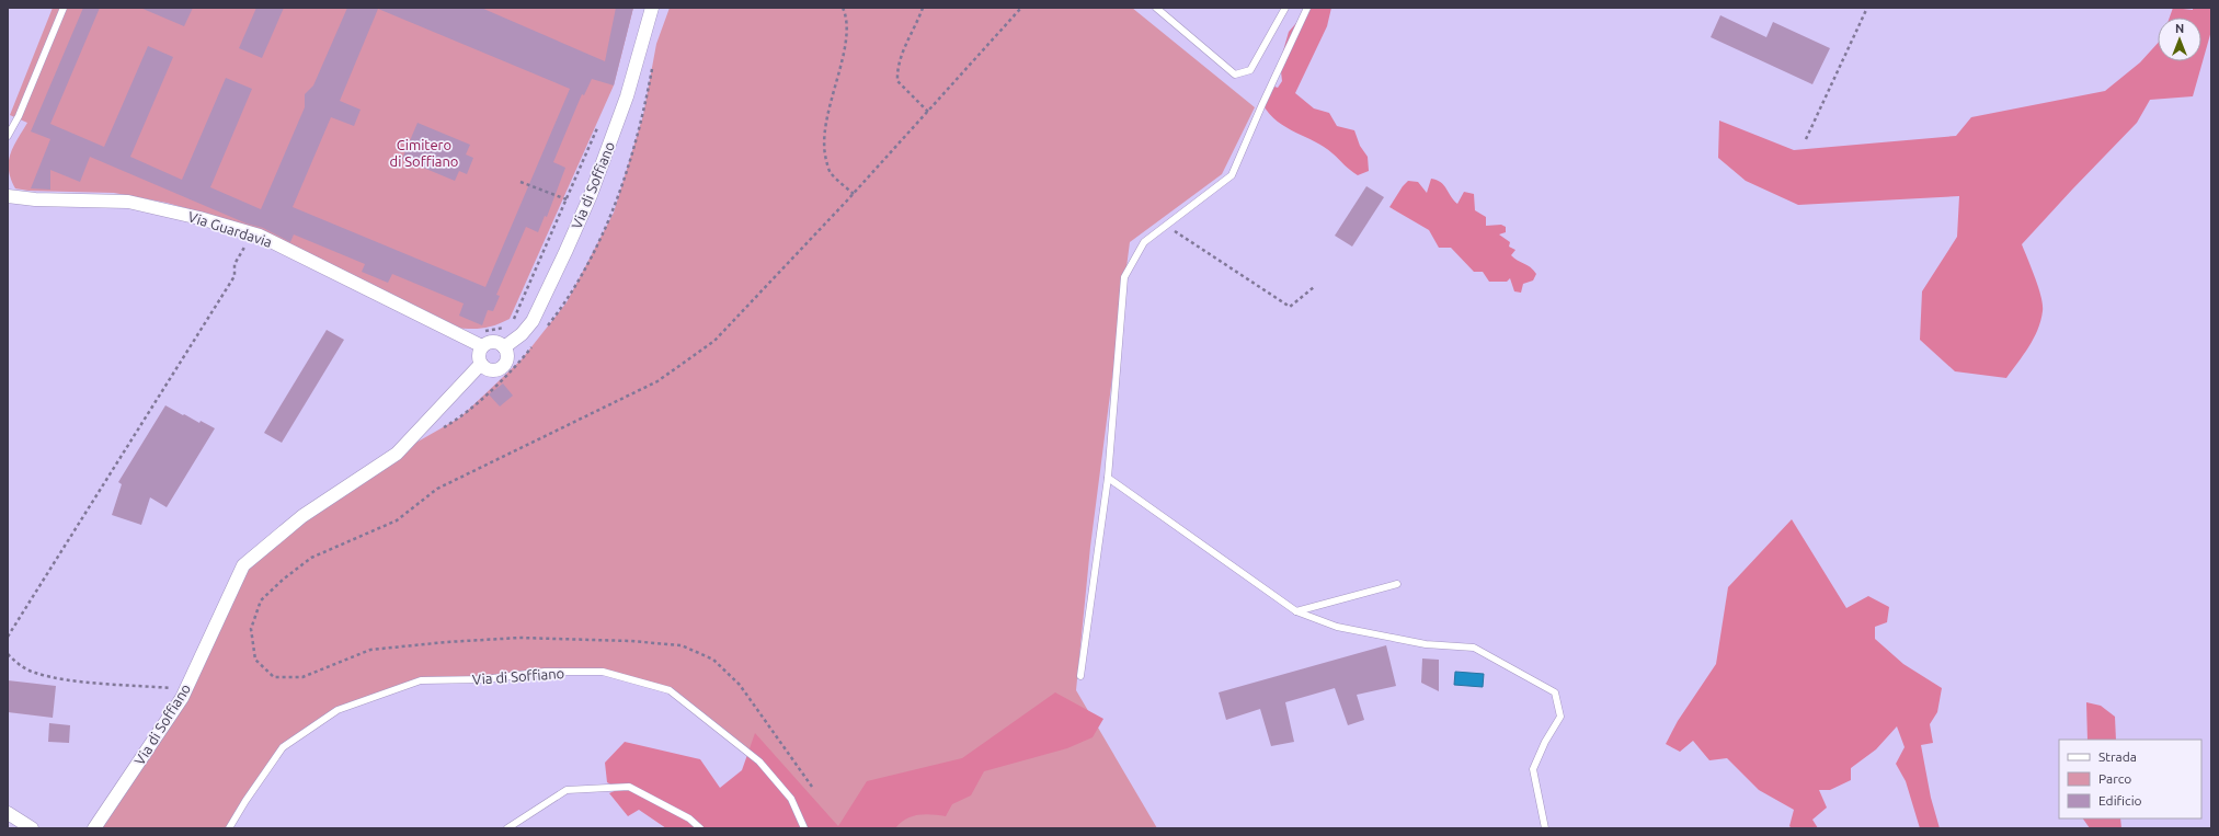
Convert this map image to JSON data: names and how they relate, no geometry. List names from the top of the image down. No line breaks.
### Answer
{"streets":{"street":["Via di Soffiano","Via Guardavia"]},"crossings":[["Via di Soffiano","Via Guardavia"]],"parks":["Cimitero di Soffiano"],"legend":["Strada","Parco","Edificio"],"north":"top"}
